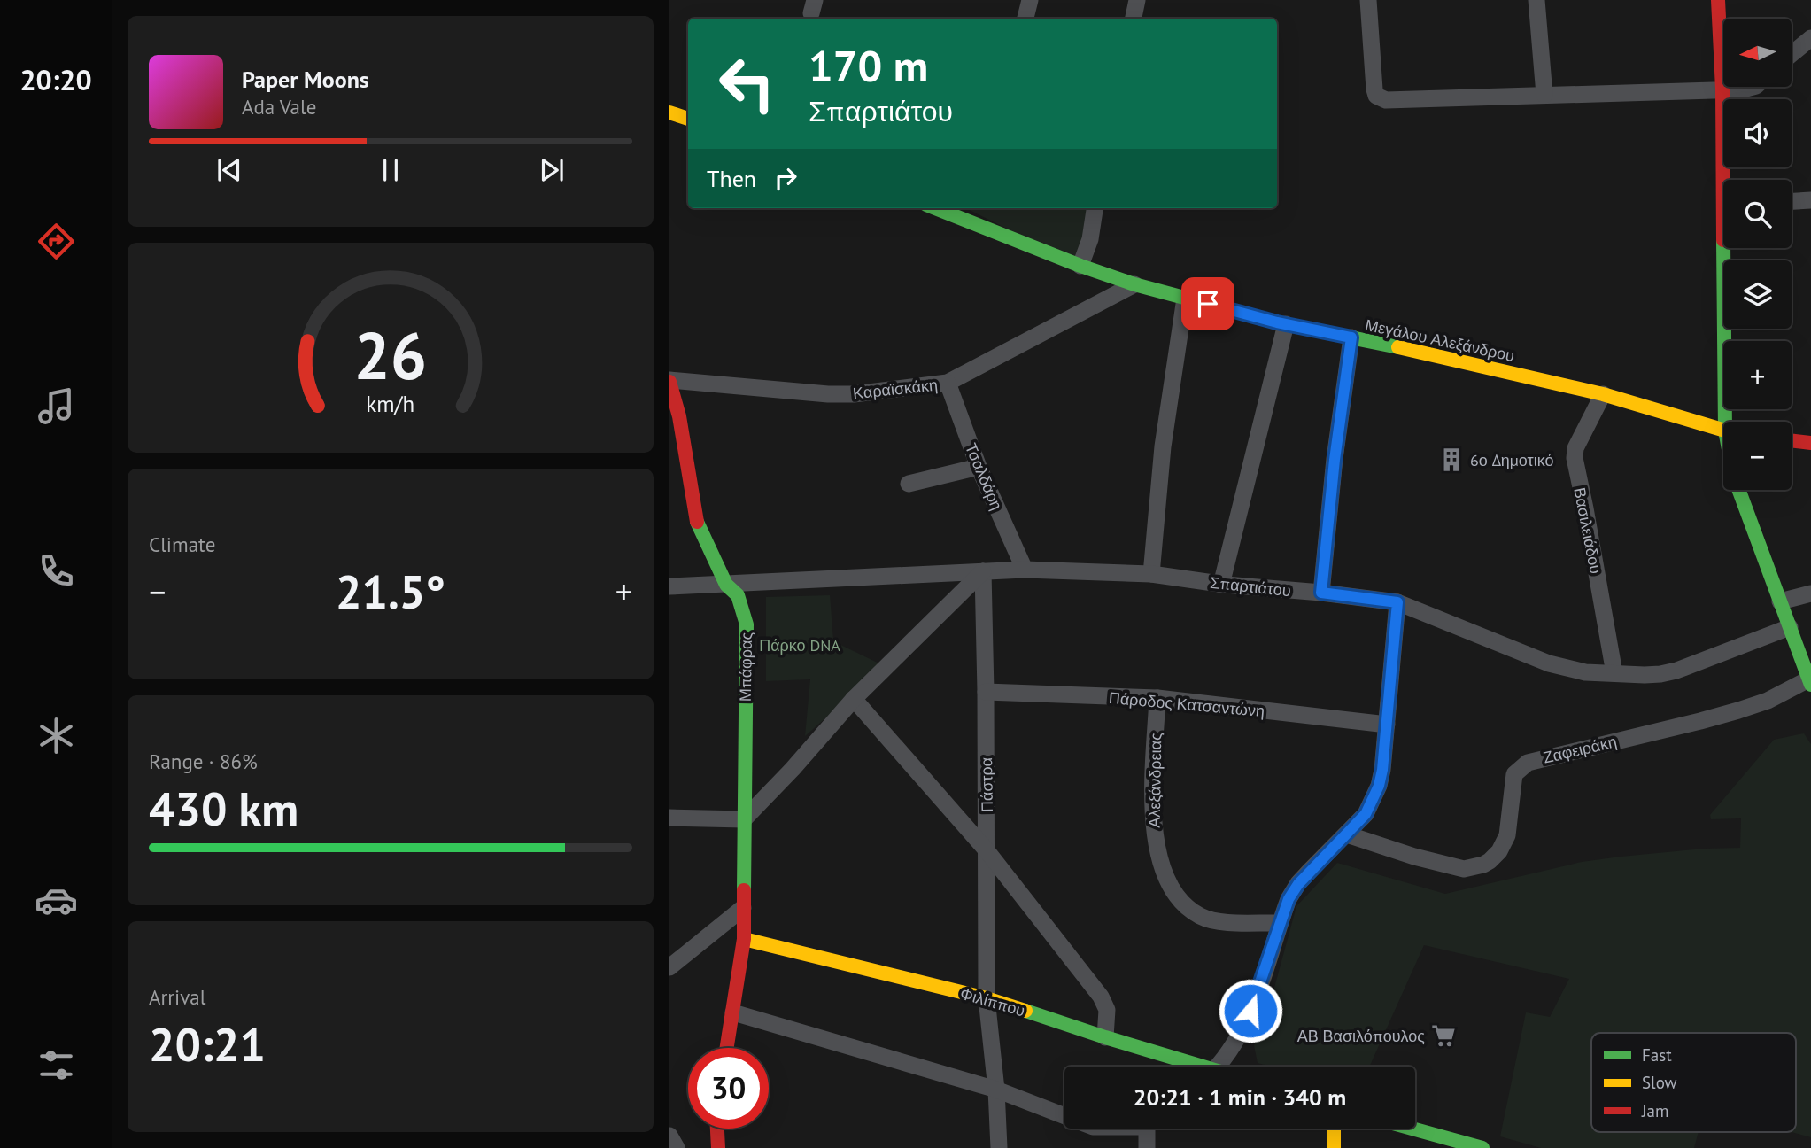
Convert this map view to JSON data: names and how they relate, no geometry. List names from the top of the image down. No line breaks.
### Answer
{"streets":{"street":["Μεγάλου Αλεξάνδρου","Καραϊσκάκη","Τσαλδάρη","Βασιλειάδου","Σπαρτιάτου","Μπάφρας","Πάροδος Κατσαντώνη","Ζαφειράκη","Αλεξάνδρειας","Πάστρα","Φιλίππου"]},"crossings":[["Μεγάλου Αλεξάνδρου","Καραϊσκάκη"],["Μεγάλου Αλεξάνδρου","Βασιλειάδου"],["Καραϊσκάκη","Τσαλδάρη"],["Καραϊσκάκη","Μπάφρας"],["Τσαλδάρη","Σπαρτιάτου"],["Βασιλειάδου","Σπαρτιάτου"],["Σπαρτιάτου","Μπάφρας"],["Σπαρτιάτου","Πάστρα"],["Μπάφρας","Φιλίππου"],["Πάροδος Κατσαντώνη","Αλεξάνδρειας"],["Πάροδος Κατσαντώνη","Πάστρα"],["Πάστρα","Φιλίππου"]],"parks":["Πάρκο DNA"],"places":{"building":["6ο Δημοτικό"],"supermarket":["ΑΒ Βασιλόπουλος"]},"legend":["Fast","Slow","Jam"],"north":"left","page":{"tabs":"20:20","map_buttons":["+","−"],"turn":["170 m","Σπαρτιάτου"],"song":["Paper Moons","Ada Vale"],"then":"Then","tile":["Climate",["Range · 86%","430 km"],["Arrival","20:21"]],"heat":["−","21.5°","+"],"limit":"30","trip":"20:21 · 1 min · 340 m","gauge":["26","km/h"]}}
